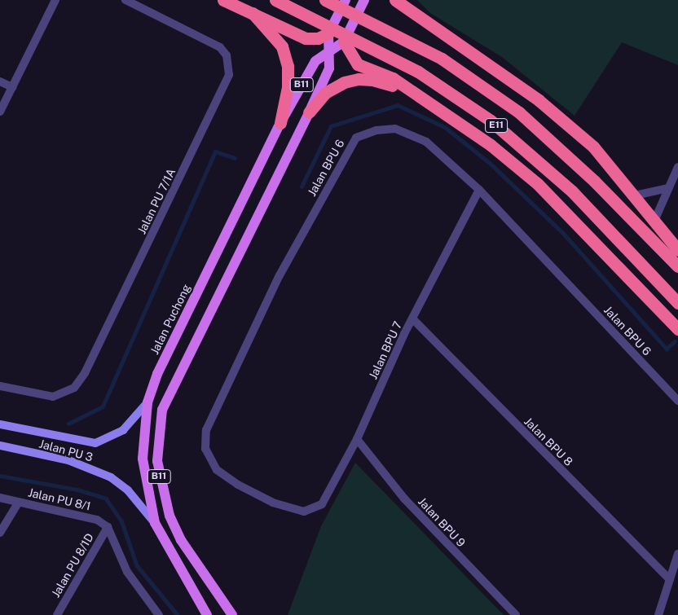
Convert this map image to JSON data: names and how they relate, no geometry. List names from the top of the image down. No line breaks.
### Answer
{"streets":{"highway":["E11"],"main road":["B11","Jalan Puchong"],"street":["Jalan BPU 6","Jalan PU 7/1A","Jalan BPU 7","Jalan BPU 8","Jalan PU 3","Jalan PU 8/1","Jalan BPU 9","Jalan PU 8/1D"]},"crossings":[["B11","Jalan Puchong"],["Jalan BPU 6","Jalan BPU 7"],["Jalan Puchong","Jalan PU 3"],["Jalan BPU 7","Jalan BPU 8"],["Jalan BPU 7","Jalan BPU 9"],["Jalan PU 8/1","Jalan PU 8/1D"]]}
